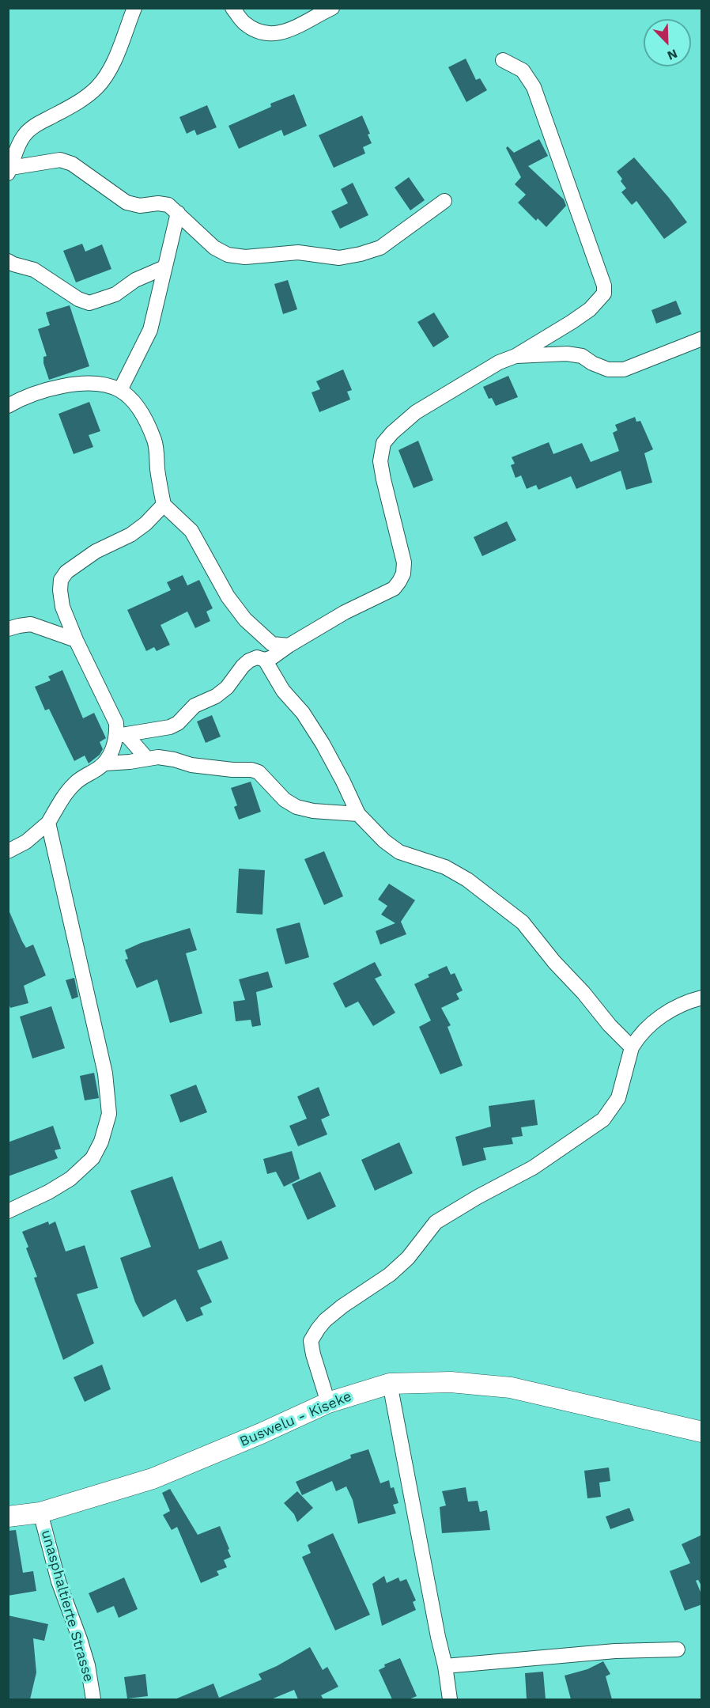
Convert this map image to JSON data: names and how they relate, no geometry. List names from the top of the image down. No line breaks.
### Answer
{"streets":{"main road":["Buswelu - Kiseke"],"street":["unasphaltierte Strasse"]},"crossings":[["Buswelu - Kiseke","unasphaltierte Strasse"]],"north":"bottom right"}
